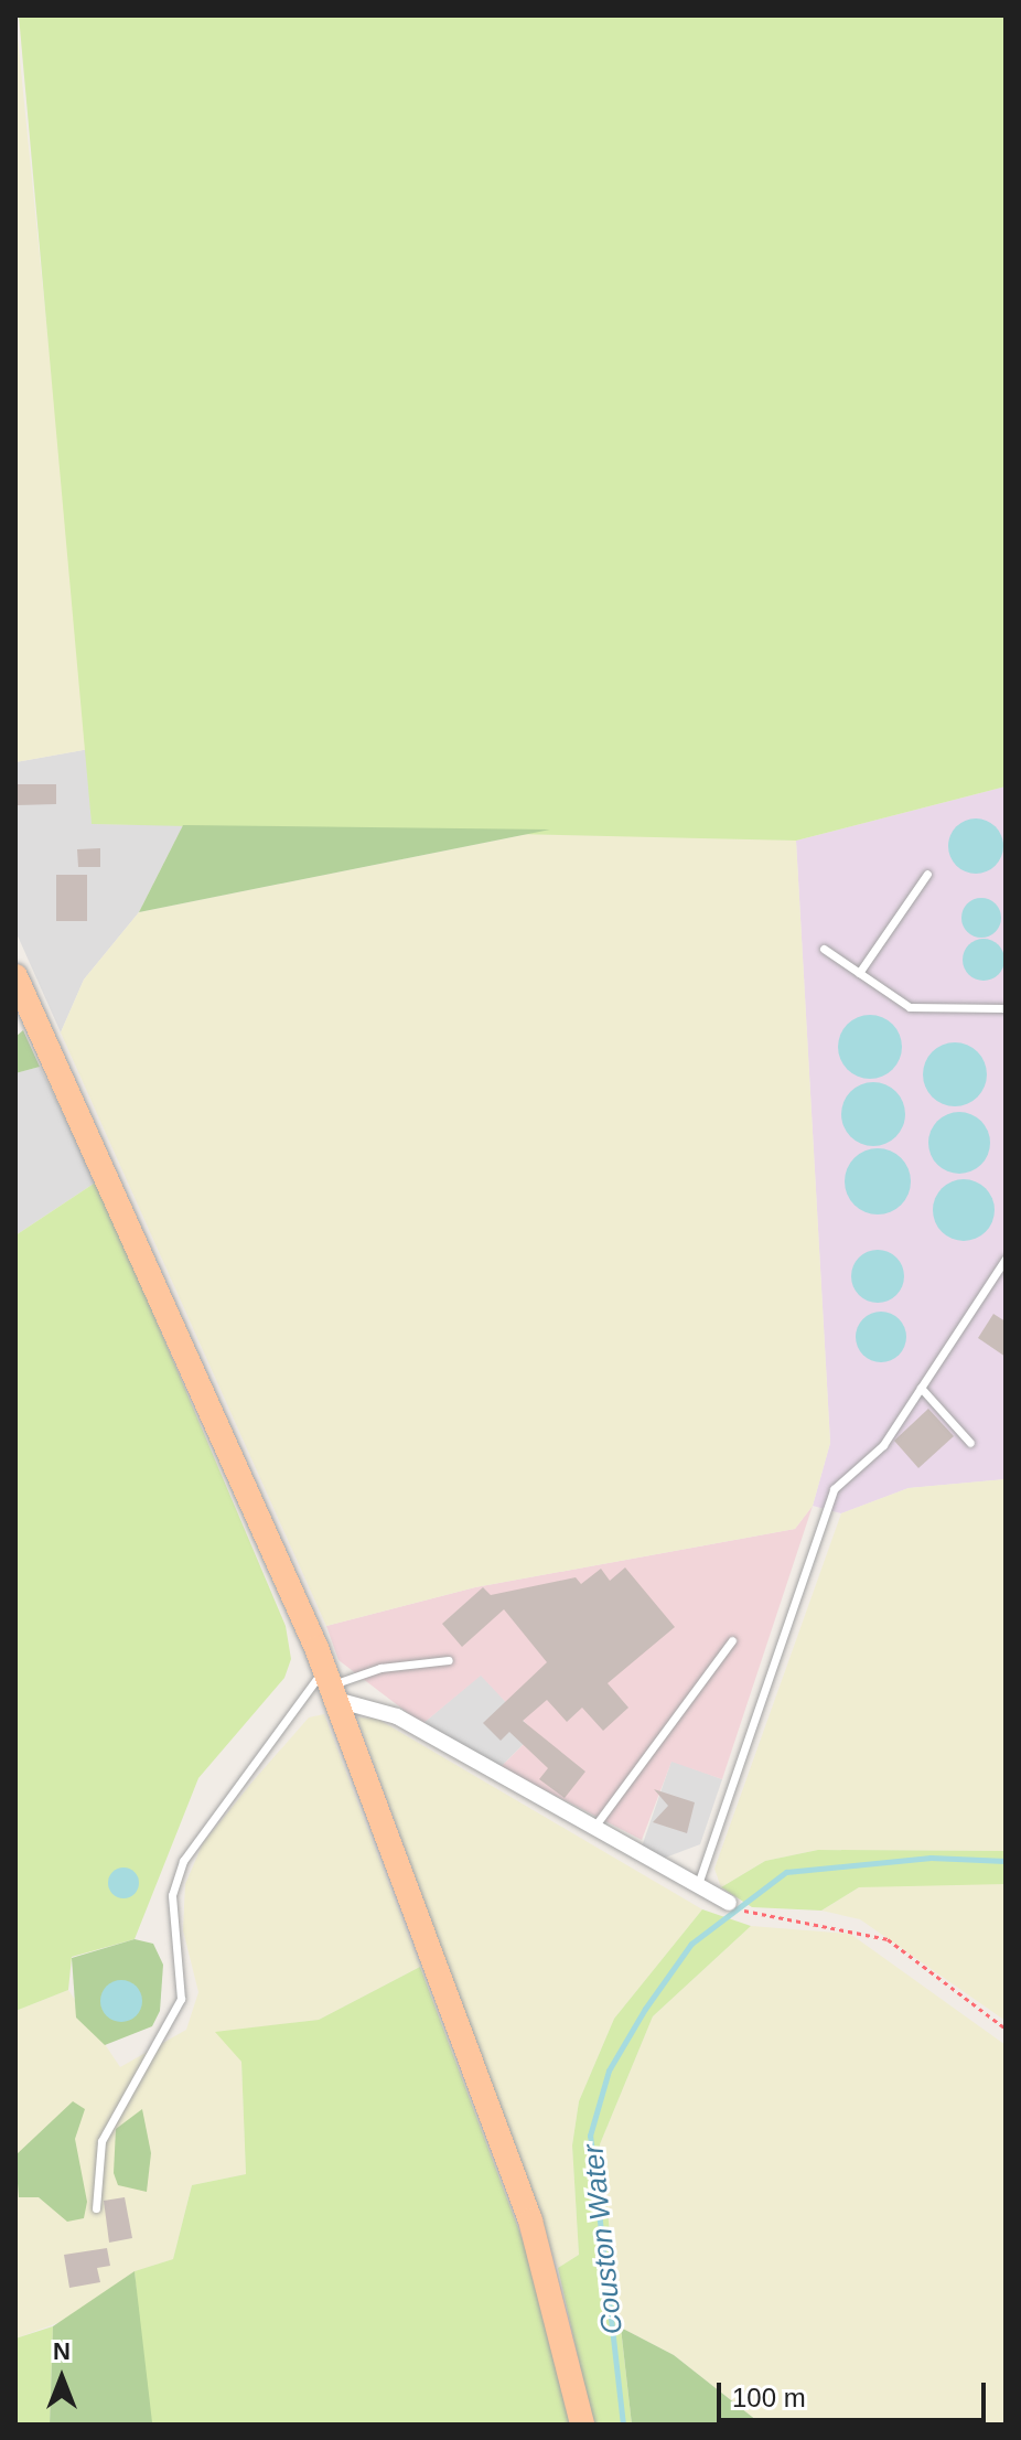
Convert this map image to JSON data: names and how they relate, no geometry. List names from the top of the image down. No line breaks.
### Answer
{"water":["Couston Water"],"scale_bar":"100 m","north":"top"}
